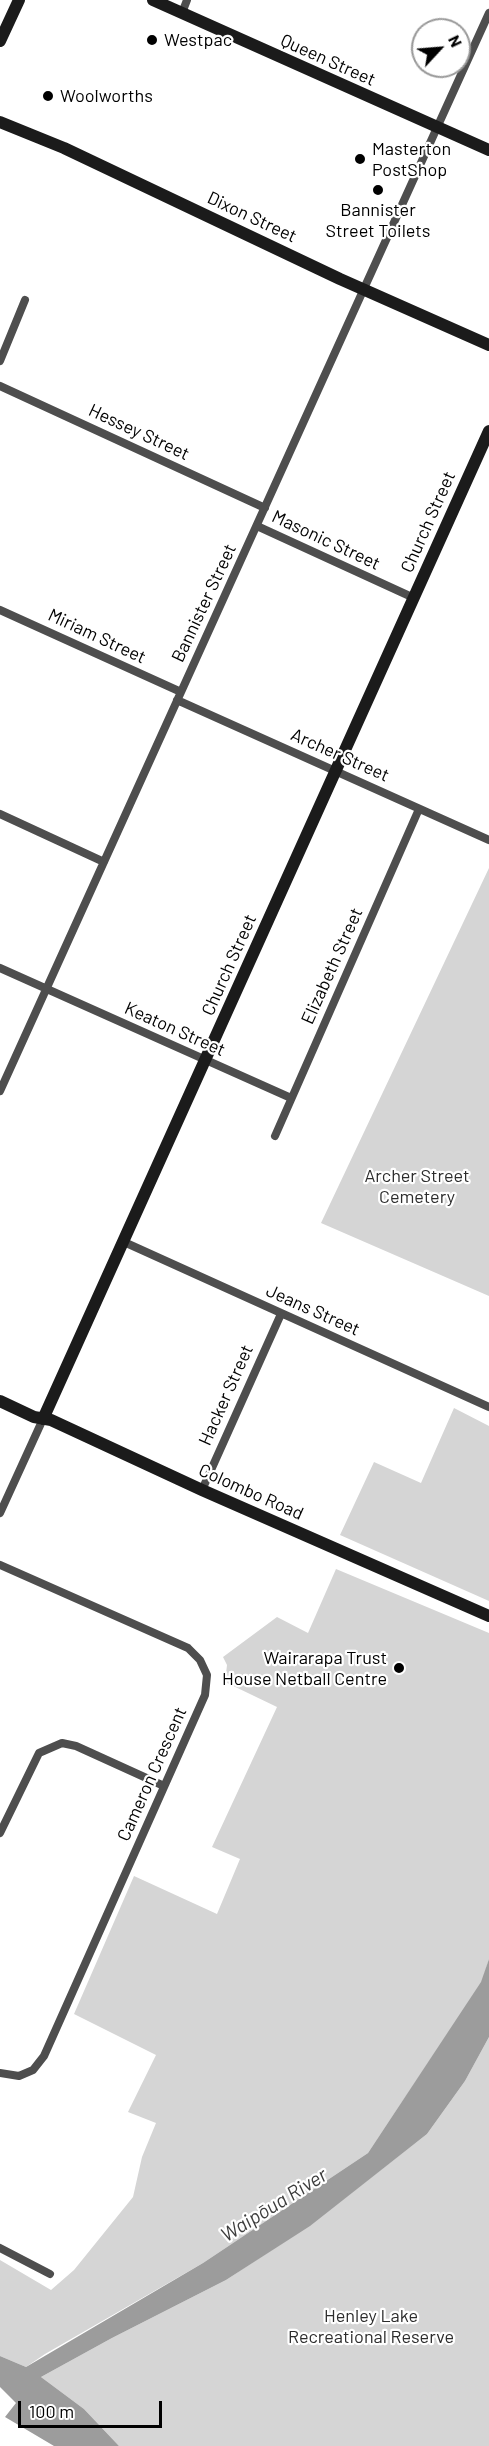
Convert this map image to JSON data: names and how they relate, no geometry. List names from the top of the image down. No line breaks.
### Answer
{"streets":{"street":["Queen Street","Dixon Street","Hessey Street","Church Street","Masonic Street","Bannister Street","Miriam Street","Archer Street","Elizabeth Street","Keaton Street","Jeans Street","Hacker Street","Colombo Road","Cameron Crescent"]},"crossings":[["Queen Street","Bannister Street"],["Dixon Street","Bannister Street"],["Hessey Street","Bannister Street"],["Church Street","Masonic Street"],["Church Street","Archer Street"],["Church Street","Keaton Street"],["Church Street","Jeans Street"],["Church Street","Colombo Road"],["Masonic Street","Bannister Street"],["Bannister Street","Miriam Street"],["Bannister Street","Archer Street"],["Bannister Street","Keaton Street"],["Miriam Street","Archer Street"],["Archer Street","Elizabeth Street"],["Elizabeth Street","Keaton Street"],["Jeans Street","Hacker Street"],["Hacker Street","Colombo Road"]],"water":["Waipōua River"],"parks":["Archer Street Cemetery","Henley Lake Recreational Reserve"],"places":["Westpac","Woolworths","Masterton PostShop","Bannister Street Toilets","Wairarapa Trust House Netball Centre"],"scale_bar":"100 m","north":"top right"}
